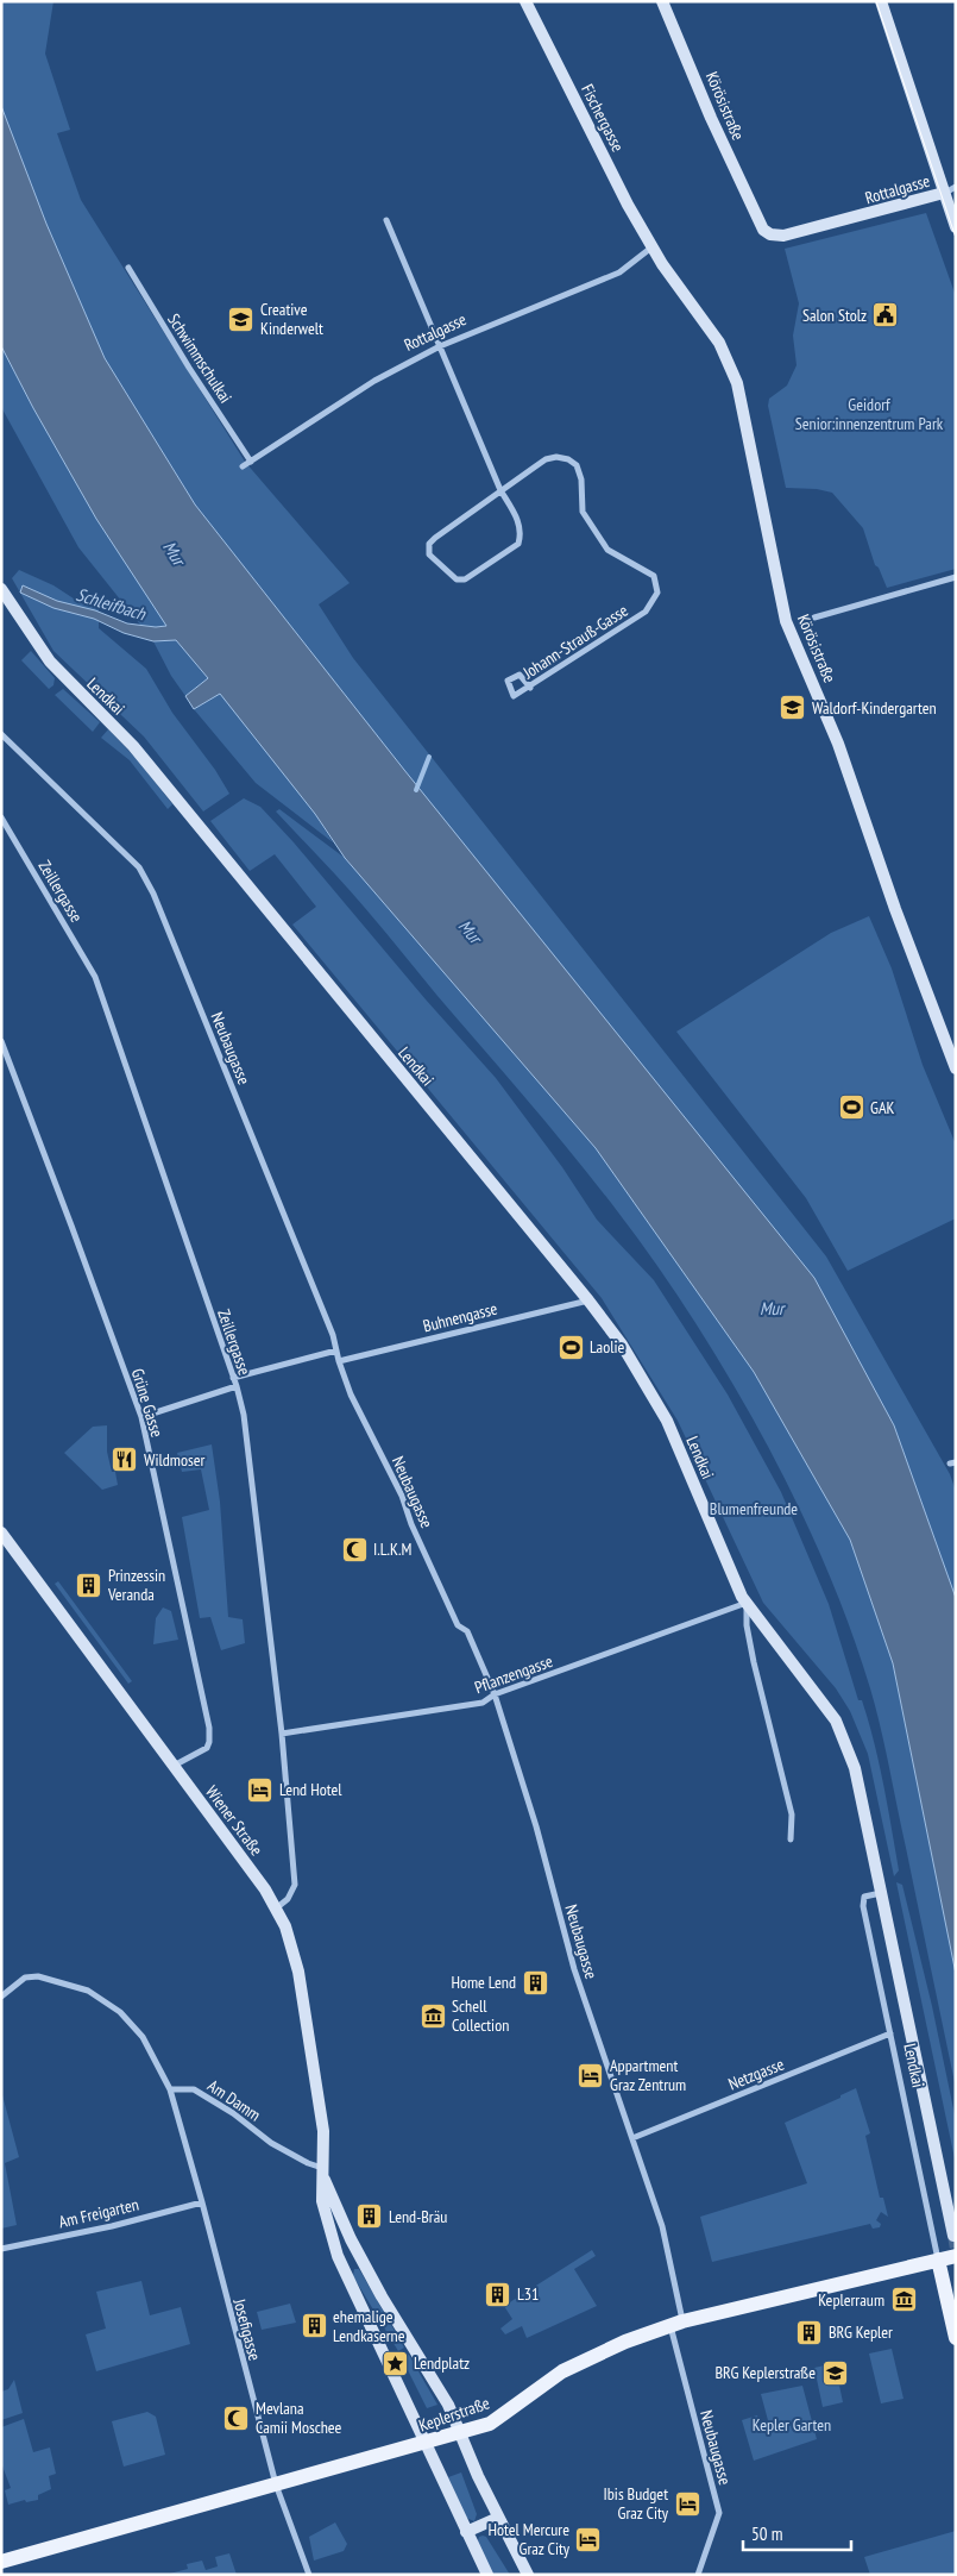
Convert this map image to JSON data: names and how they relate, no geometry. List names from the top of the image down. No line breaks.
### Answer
{"streets":{"main road":["Körösistraße","Fischergasse","Rottalgasse","Lendkai","Wiener Straße","Keplerstraße"],"street":["Schwimmschulkai","Johann-Strauß-Gasse","Zeillergasse","Neubaugasse","Buhnengasse","Grüne Gasse","Pflanzengasse","Netzgasse","Am Damm","Am Freigarten","Josefigasse"]},"crossings":[["Körösistraße","Fischergasse"],["Körösistraße","Rottalgasse"],["Fischergasse","Rottalgasse"],["Rottalgasse","Schwimmschulkai"],["Rottalgasse","Johann-Strauß-Gasse"],["Lendkai","Buhnengasse"],["Lendkai","Pflanzengasse"],["Lendkai","Netzgasse"],["Lendkai","Keplerstraße"],["Zeillergasse","Pflanzengasse"],["Zeillergasse","Wiener Straße"],["Neubaugasse","Buhnengasse"],["Neubaugasse","Pflanzengasse"],["Neubaugasse","Netzgasse"],["Neubaugasse","Keplerstraße"],["Grüne Gasse","Wiener Straße"],["Wiener Straße","Am Damm"],["Am Damm","Josefigasse"],["Am Freigarten","Josefigasse"],["Josefigasse","Keplerstraße"]],"water":["Mur","Schleifbach"],"parks":["Geidorf Senior:innenzentrum Park","Blumenfreunde","Kepler Garten"],"places":{"public building":["Salon Stolz"],"school or university":["Creative Kinderwelt","Waldorf-Kindergarten","BRG Keplerstraße"],"sports":["GAK","Laolie"],"restaurant":["Wildmoser"],"mosque":["I.L.K.M","Mevlana Camii Moschee"],"building":["Prinzessin Veranda","Home Lend","Lend-Bräu","L31","ehemalige Lendkaserne","BRG Kepler"],"hotel":["Lend Hotel","Appartment Graz Zentrum","Ibis Budget Graz City","Hotel Mercure Graz City"],"museum":["Schell Collection","Keplerraum"],"place":["Lendplatz"]},"scale_bar":"50 m"}
